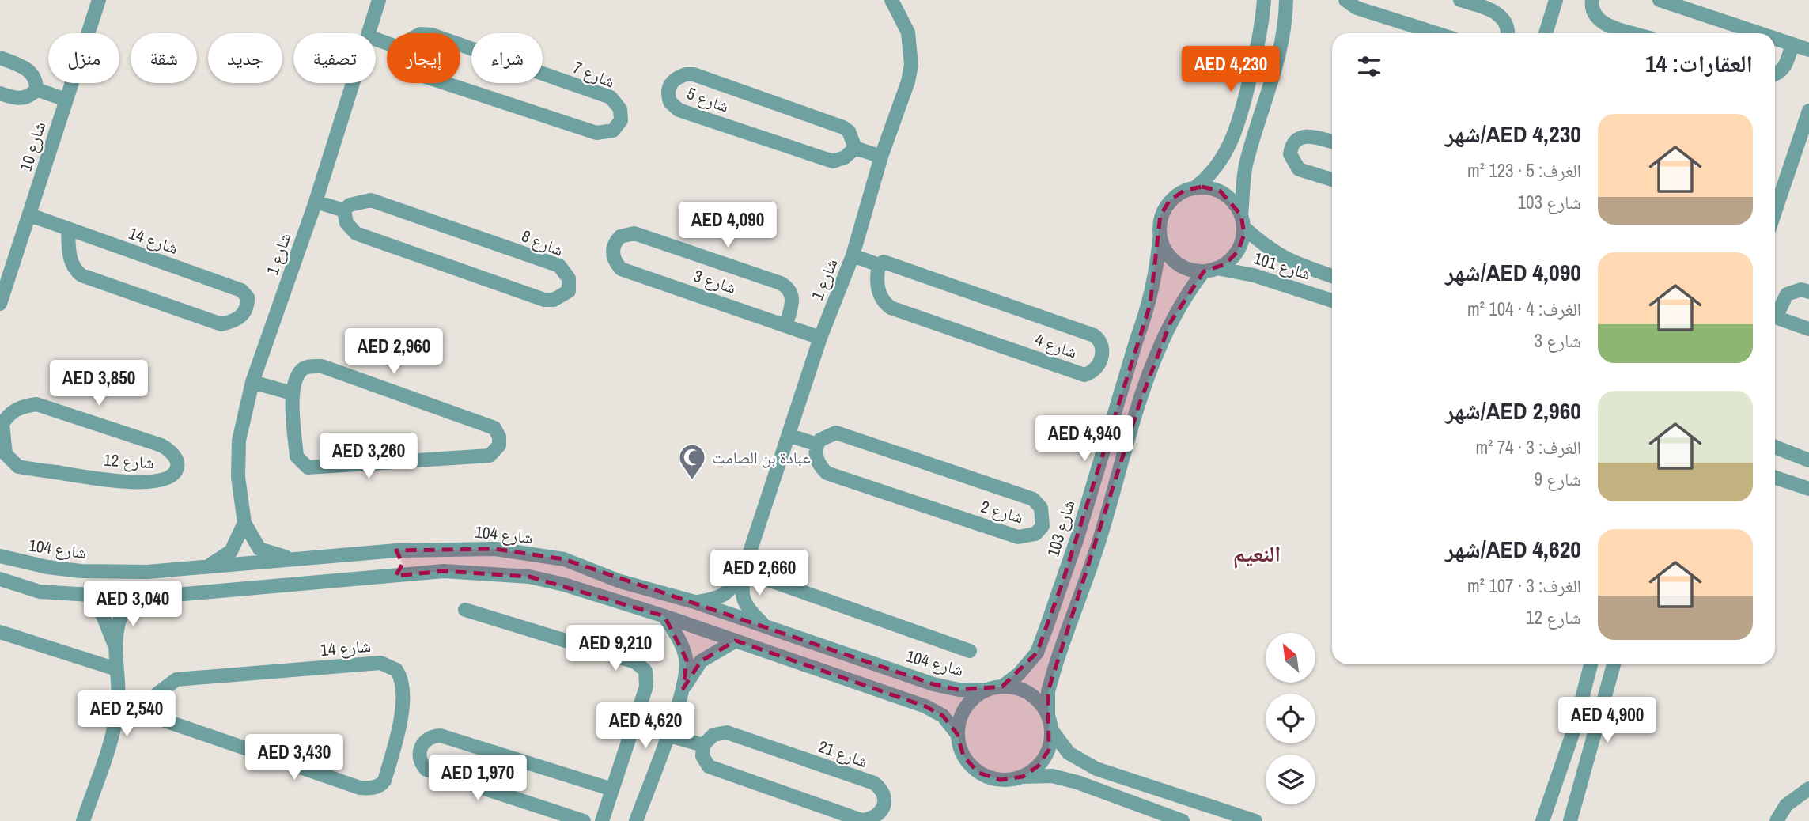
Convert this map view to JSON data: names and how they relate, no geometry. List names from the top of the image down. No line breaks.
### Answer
{"streets":{"street":["شارع 7","شارع 5","شارع 10","شارع 14","شارع 8","شارع 1","شارع 101","شارع 3","شارع 4","شارع 12","شارع 2","شارع 103","شارع 104","شارع 21"]},"crossings":[["شارع 10","شارع 14"],["شارع 1","شارع 3"],["شارع 1","شارع 4"],["شارع 1","شارع 104"],["شارع 101","شارع 103"],["شارع 103","شارع 104"]],"districts":["النعيم"],"places":{"mosque":["عبادة بن الصامت"]},"north":"top left","page":{"chip":["شراء","إيجار","تصفية","جديد","شقة","منزل"],"heading":"العقارات: 14","price":["AED 4,230","AED 4,090","AED 2,960","AED 3,850","AED 4,940","AED 3,260","AED 2,660","AED 3,040","AED 9,210","AED 2,540","AED 4,900","AED 4,620","AED 3,430","AED 1,970"],"list":[{"name":"AED 4,230/شهر","note":"الغرف: 5 · 123 m² · شارع 103"},{"name":"AED 4,090/شهر","note":"الغرف: 4 · 104 m² · شارع 3"},{"name":"AED 2,960/شهر","note":"الغرف: 3 · 74 m² · شارع 9"},{"name":"AED 4,620/شهر","note":"الغرف: 3 · 107 m² · شارع 12"}]}}
